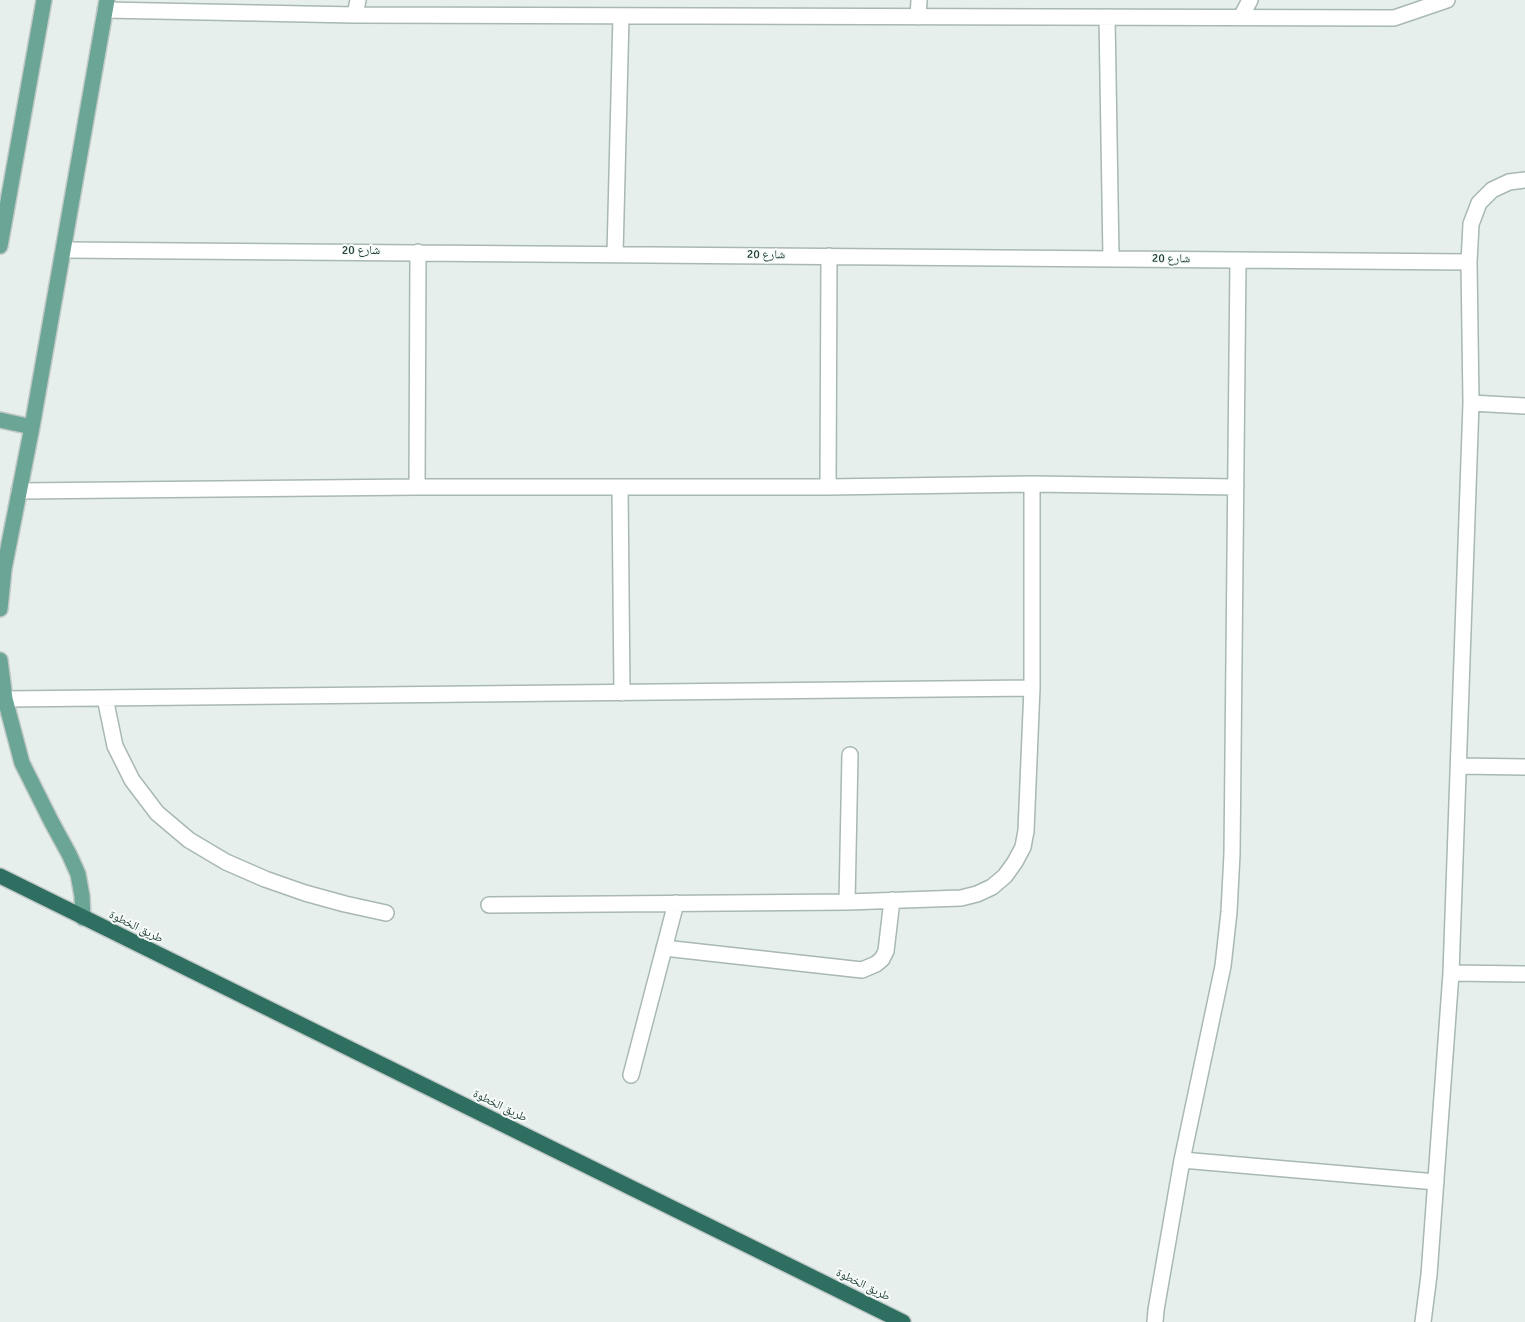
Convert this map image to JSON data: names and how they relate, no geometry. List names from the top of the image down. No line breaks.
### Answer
{"streets":{"highway":["طريق الخطوة"],"street":["شارع 20"]}}
